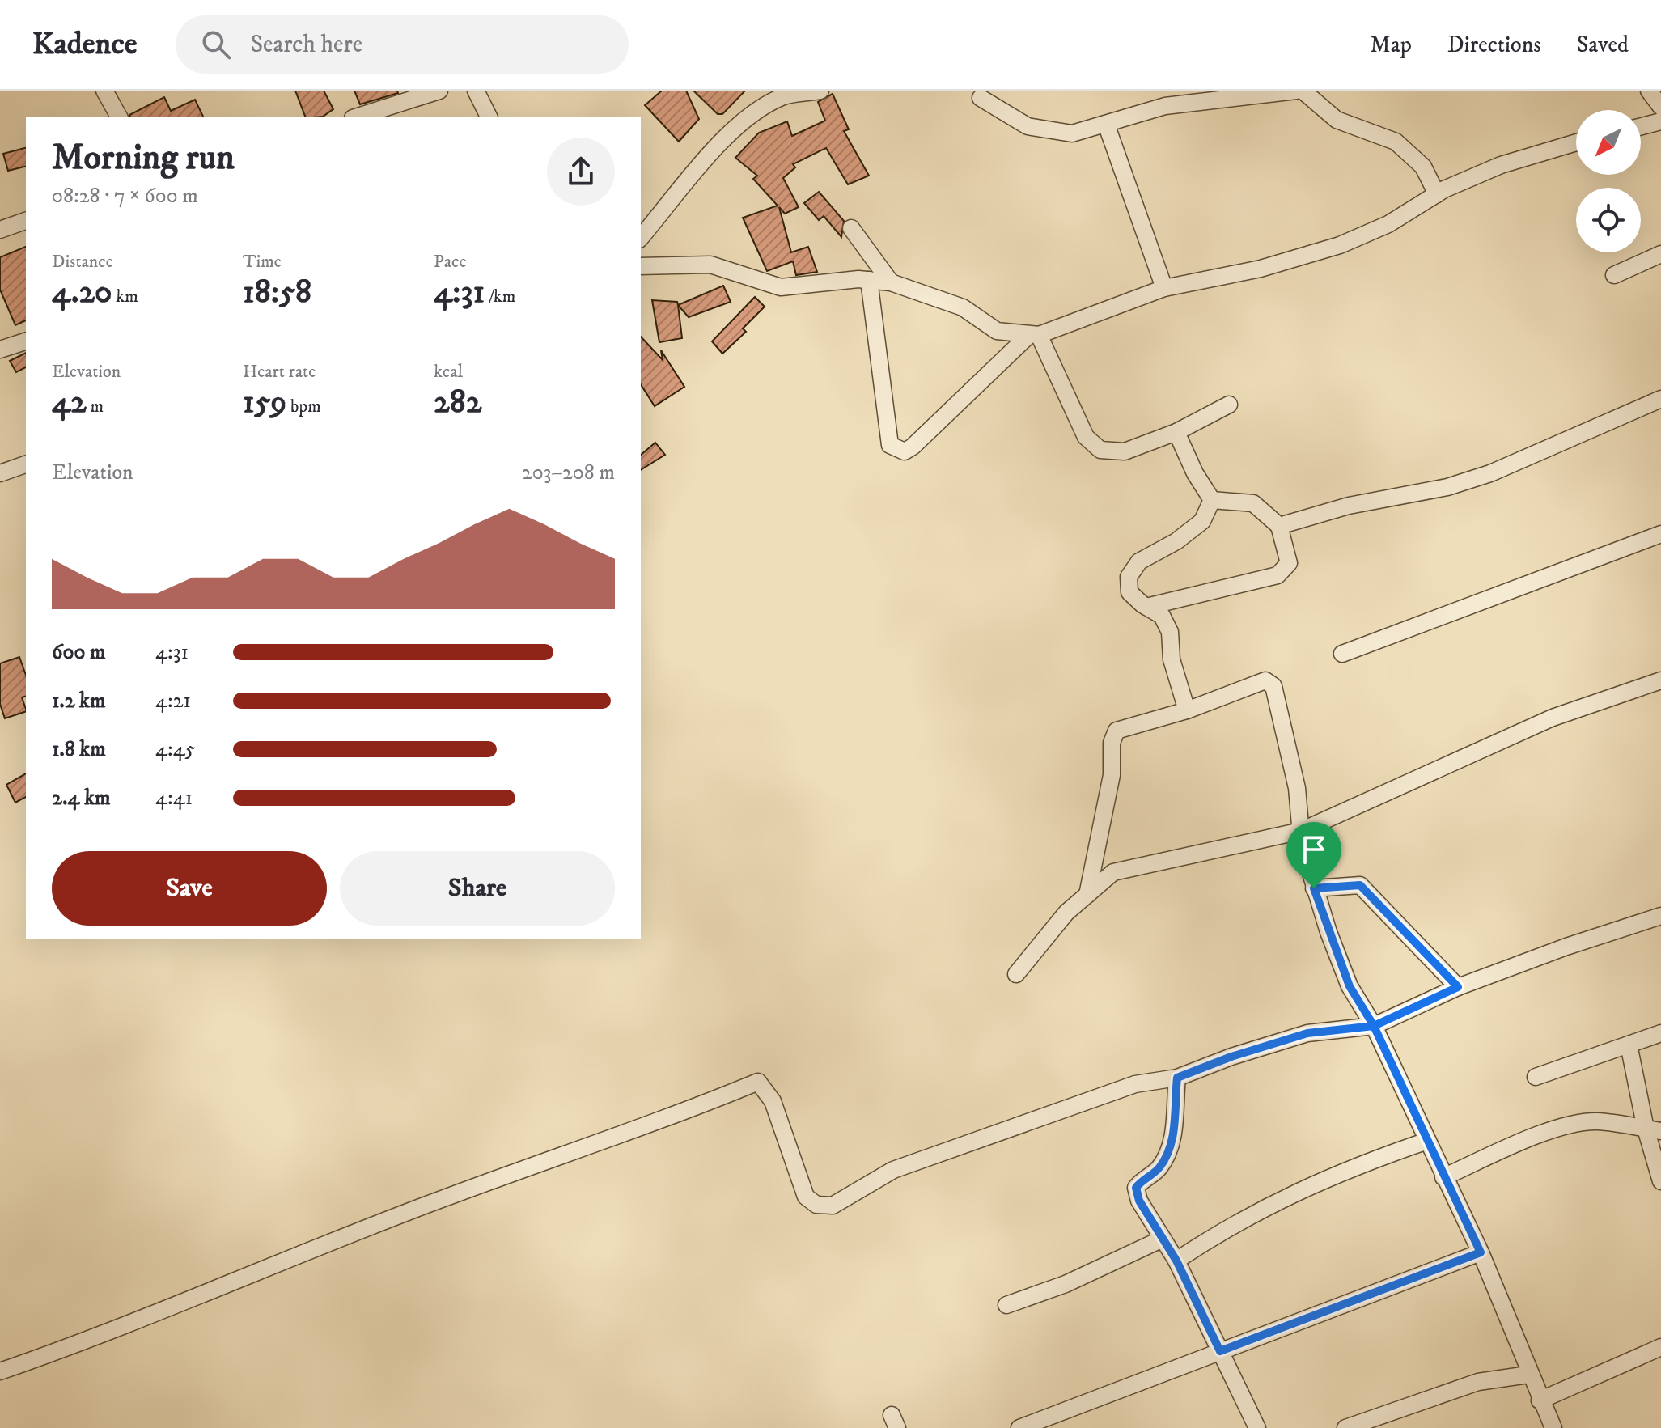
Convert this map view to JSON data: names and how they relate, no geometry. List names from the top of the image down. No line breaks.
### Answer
{"north":"bottom left","page":{"header":"Kadence","search":"Search here","nav":["Map","Directions","Saved"],"heading":["Morning run","08:28 · 7 × 600 m"],"stats":[["Distance","4.20 km"],["Time","18:58"],["Pace","4:31 /km"],["Elevation","42 m"],["Heart rate","159 bpm"],["kcal","282"]],"chart":["Elevation","203–208 m"],"list":[{"name":"600 m","note":"4:31"},{"name":"1.2 km","note":"4:21"},{"name":"1.8 km","note":"4:45"},{"name":"2.4 km","note":"4:41"}],"buttons":["Save","Share"]}}
